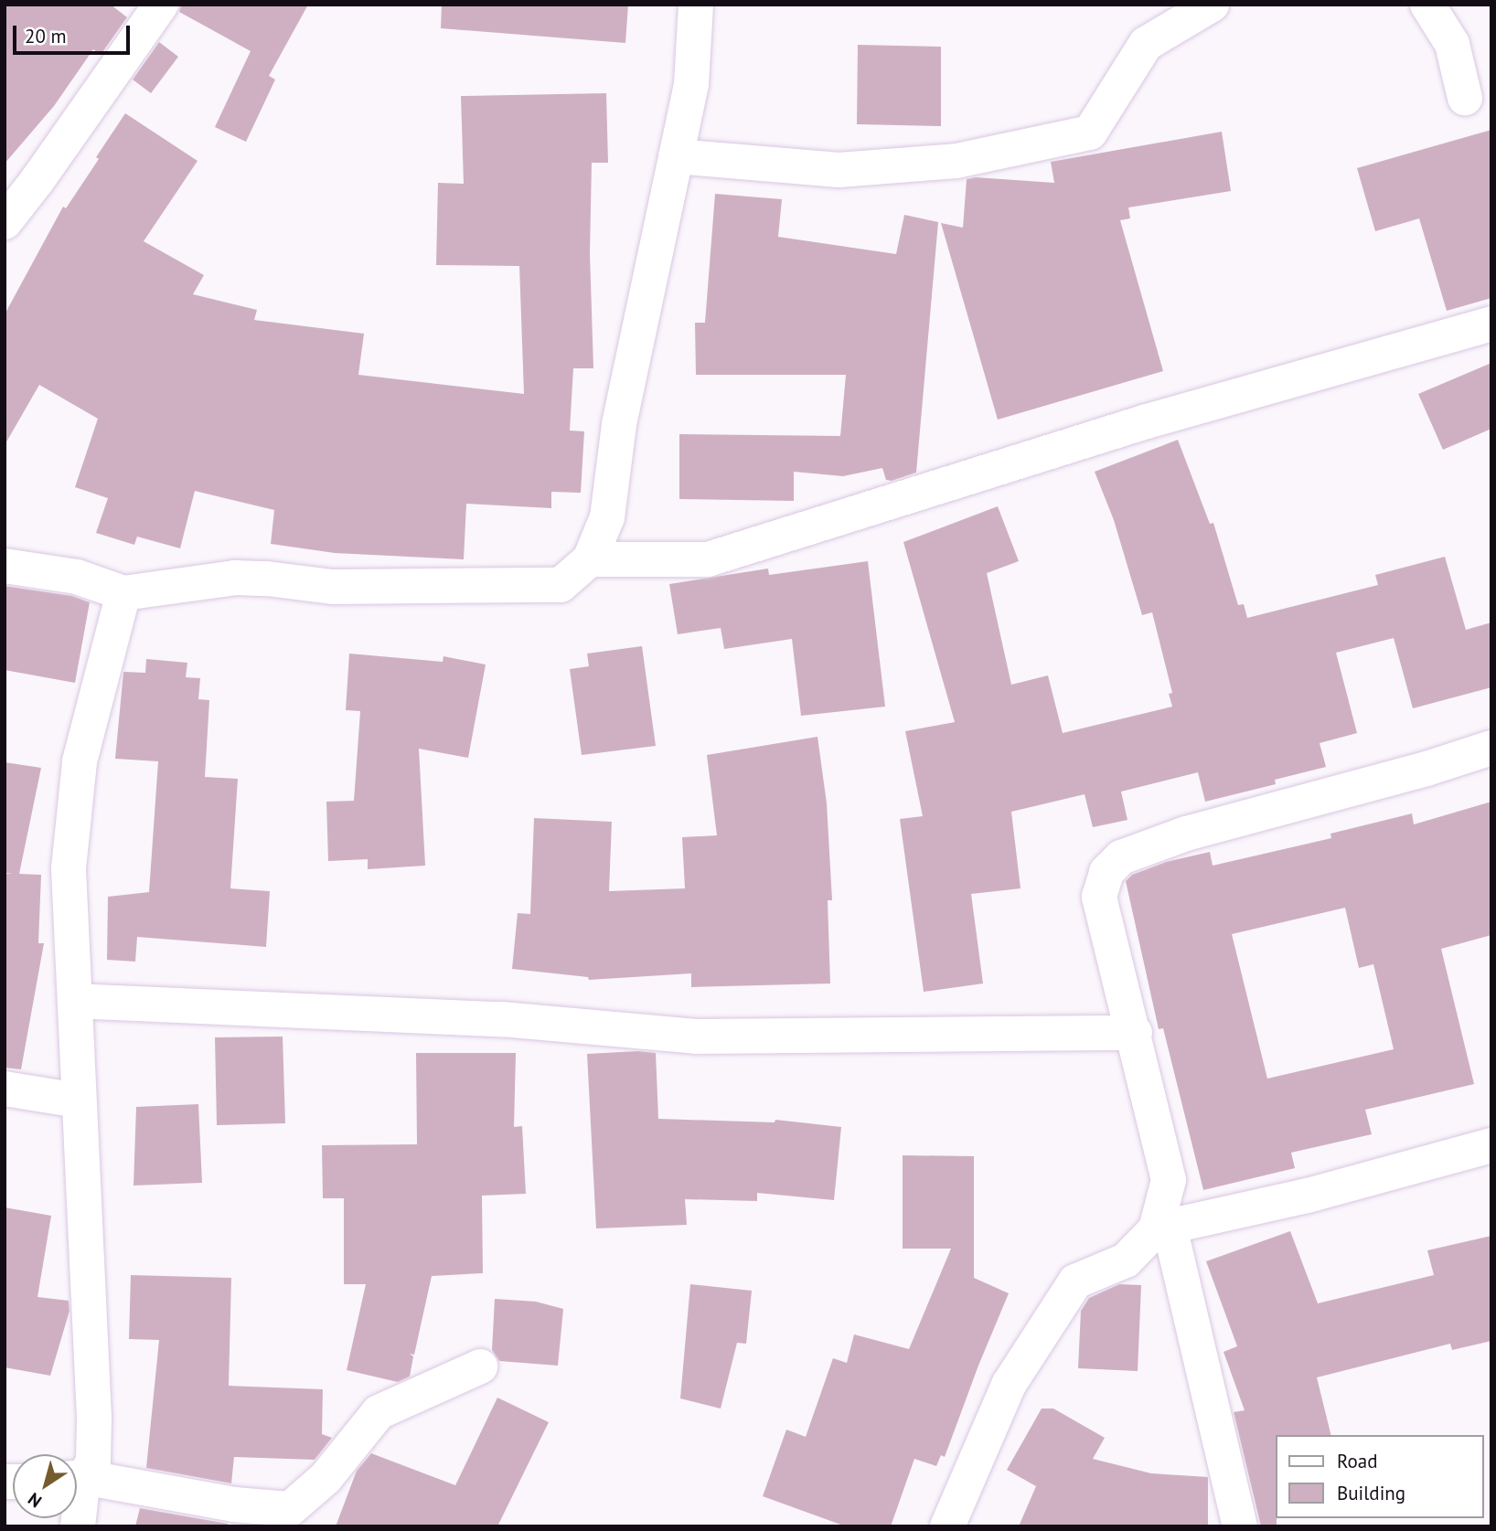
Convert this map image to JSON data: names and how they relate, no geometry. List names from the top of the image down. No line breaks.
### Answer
{"legend":["Road","Building"],"scale_bar":"20 m","north":"bottom left"}
